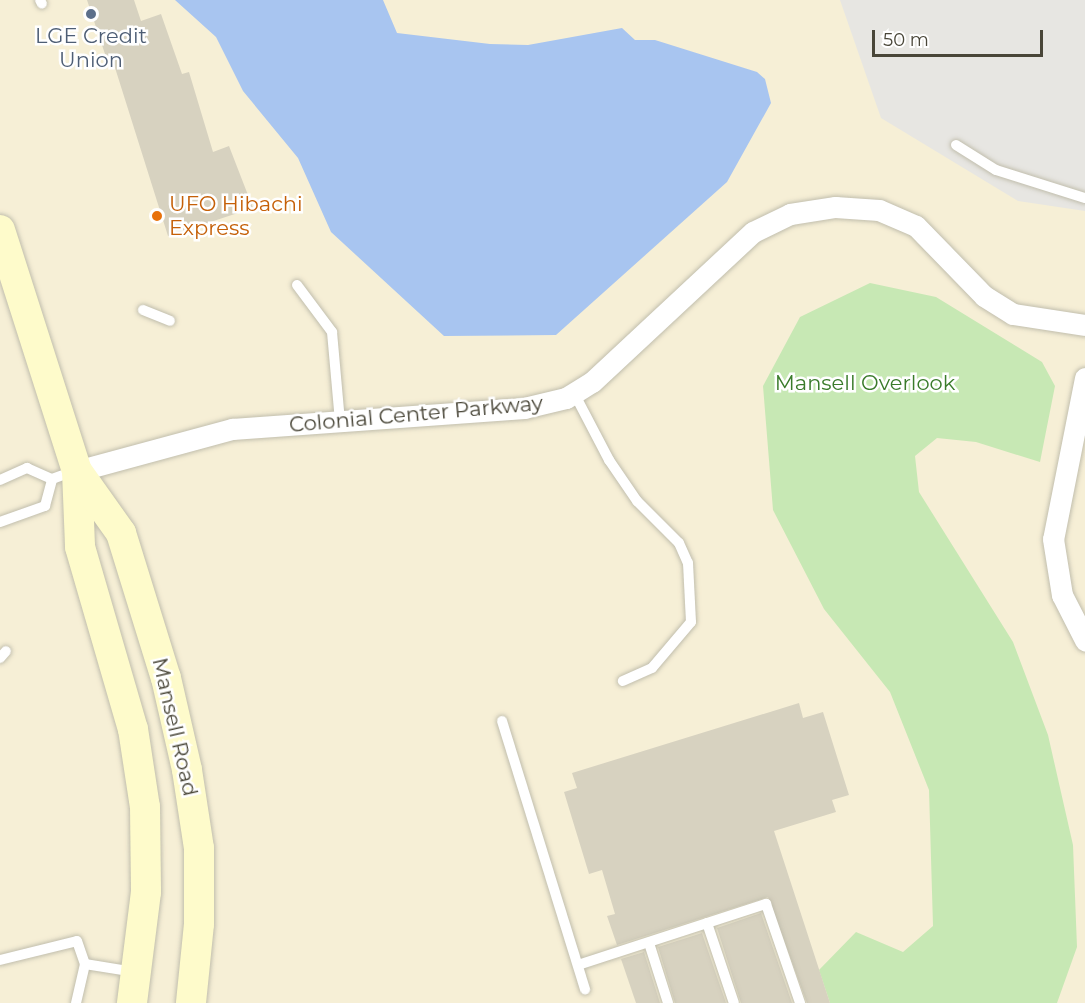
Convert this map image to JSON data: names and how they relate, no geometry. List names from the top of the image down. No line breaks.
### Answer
{"streets":{"main road":["Mansell Road"],"street":["Colonial Center Parkway"]},"crossings":[["Colonial Center Parkway","Mansell Road"]],"parks":["Mansell Overlook"],"places":["LGE Credit Union","UFO Hibachi Express"],"scale_bar":"50 m"}
